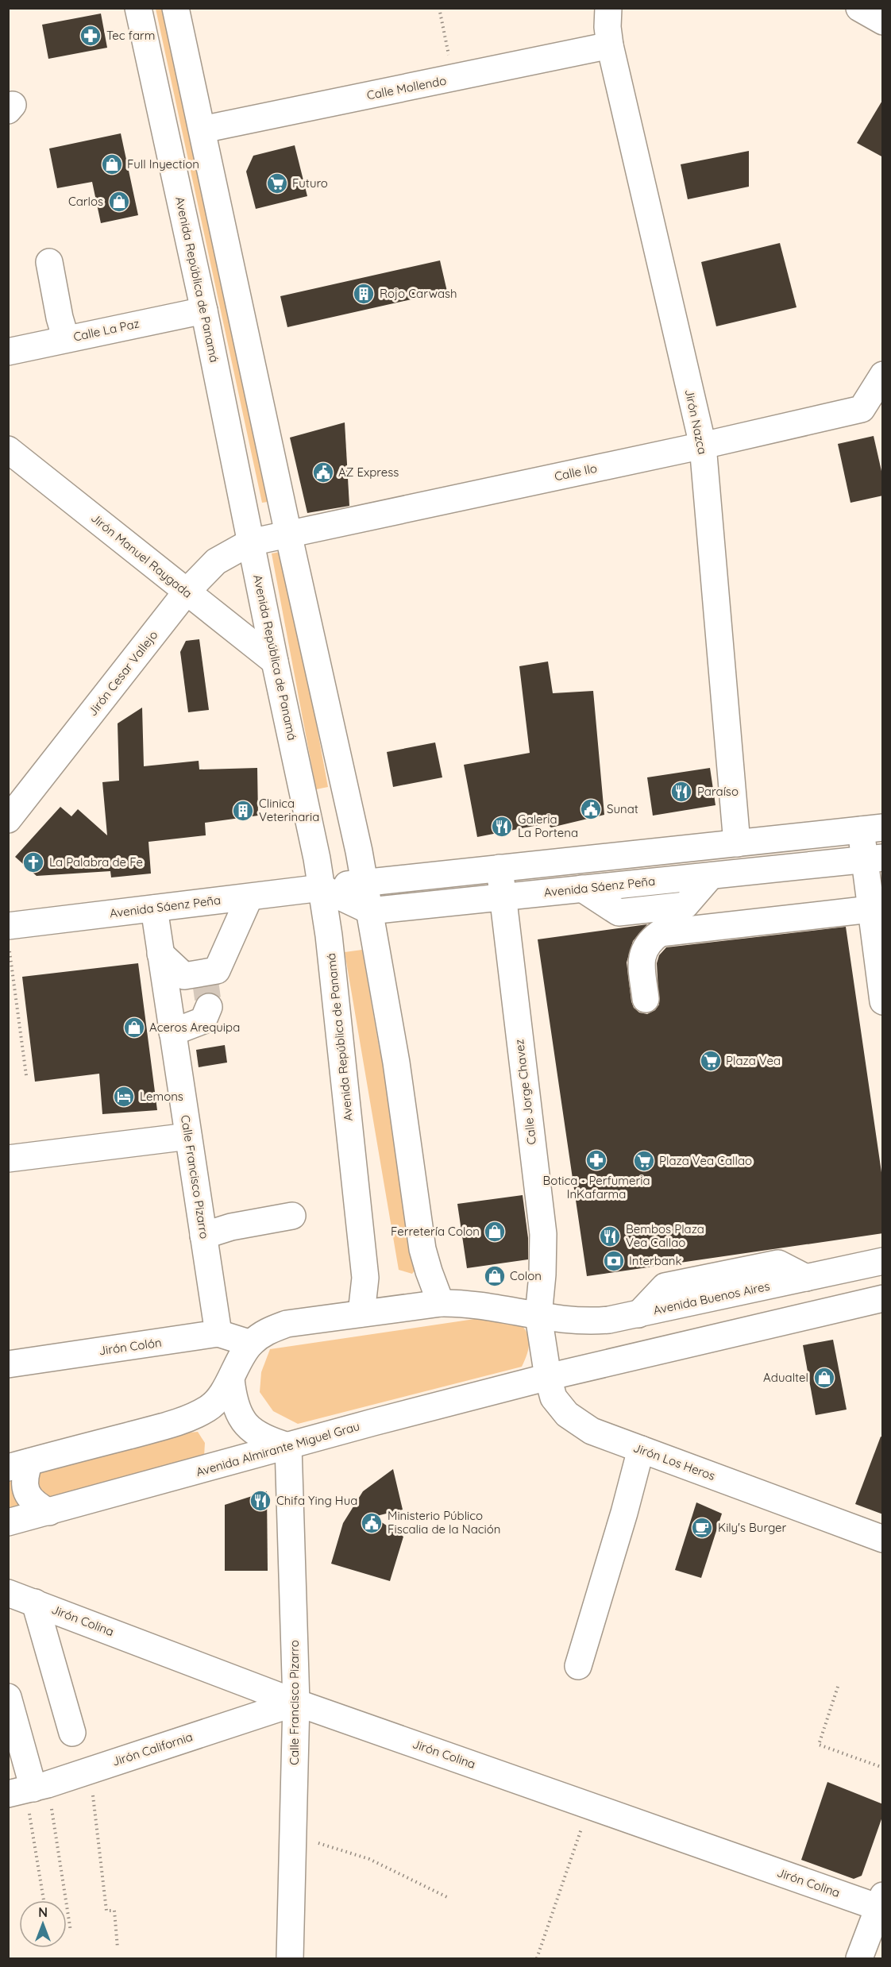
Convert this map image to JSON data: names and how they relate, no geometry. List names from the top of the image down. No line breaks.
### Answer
{"streets":{"street":["Calle Mollendo","Avenida República de Panamá","Calle La Paz","Jirón Nazca","Calle Ilo","Jirón Manuel Raygada","Jirón Cesar Vallejo","Avenida Sáenz Peña","Calle Jorge Chavez","Calle Francisco Pizarro","Avenida Buenos Aires","Jirón Colón","Avenida Almirante Miguel Grau","Jirón Los Heros","Jirón Colina","Jirón California"]},"crossings":[["Calle Mollendo","Jirón Nazca"],["Avenida República de Panamá","Calle La Paz"],["Avenida República de Panamá","Calle Ilo"],["Avenida República de Panamá","Jirón Manuel Raygada"],["Avenida República de Panamá","Jirón Cesar Vallejo"],["Avenida República de Panamá","Avenida Sáenz Peña"],["Jirón Nazca","Calle Ilo"],["Jirón Nazca","Avenida Sáenz Peña"],["Calle Ilo","Jirón Cesar Vallejo"],["Jirón Manuel Raygada","Jirón Cesar Vallejo"],["Avenida Sáenz Peña","Calle Jorge Chavez"],["Avenida Sáenz Peña","Calle Francisco Pizarro"],["Calle Jorge Chavez","Avenida Buenos Aires"],["Calle Jorge Chavez","Jirón Los Heros"],["Calle Francisco Pizarro","Jirón Colón"],["Calle Francisco Pizarro","Avenida Almirante Miguel Grau"],["Calle Francisco Pizarro","Jirón Colina"],["Calle Francisco Pizarro","Jirón California"],["Avenida Buenos Aires","Jirón Los Heros"],["Avenida Almirante Miguel Grau","Jirón Los Heros"],["Jirón Colina","Jirón California"]],"places":{"pharmacy":["Tec farm","Botica - Perfumeria InKafarma"],"shop":["Full Inyection","Carlos","Aceros Arequipa","Ferretería Colon","Colon","Adualtel"],"supermarket":["Futuro","Plaza Vea","Plaza Vea Callao"],"building":["Rojo Carwash","Clinica Veterinaria"],"public building":["AZ Express","Sunat","Ministerio Público Fiscalia de la Nación"],"restaurant":["Paraíso","Galeria La Portena","Bembos Plaza Vea Callao","Chifa Ying Hua"],"church":["La Palabra de Fe"],"hotel":["Lemons"],"bank":["Interbank"],"cafe":["Kily's Burger"]},"north":"top"}
